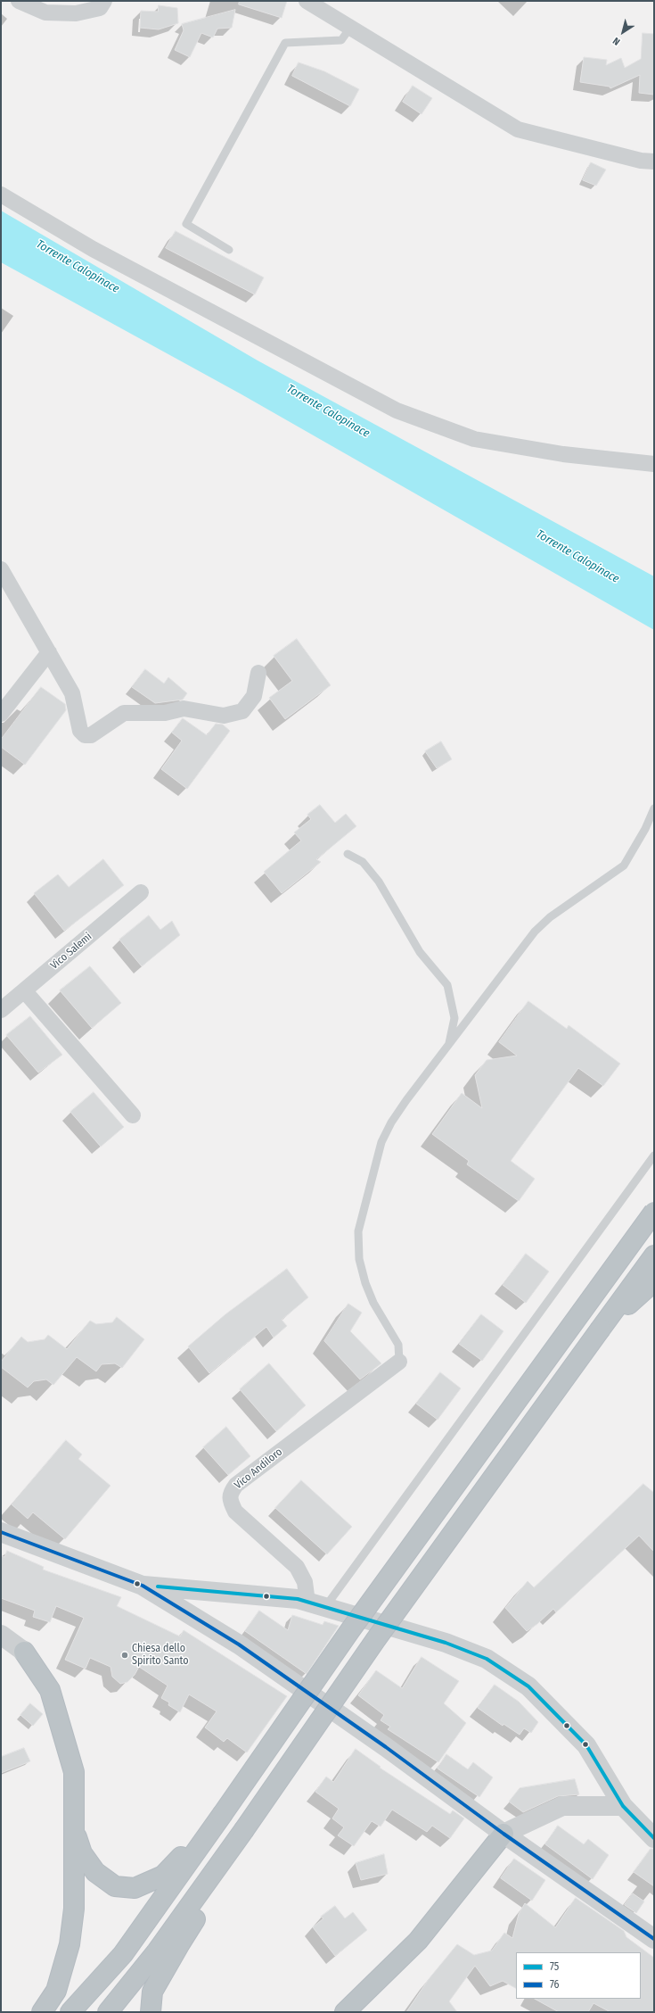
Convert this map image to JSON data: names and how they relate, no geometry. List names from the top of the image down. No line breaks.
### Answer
{"streets":{"street":["Vico Salemi","Vico Andiloro"]},"water":["Torrente Calopinace"],"places":["Chiesa dello Spirito Santo"],"lines":["transit line 76","transit line 75"],"legend":["75","76"],"north":"bottom left"}
